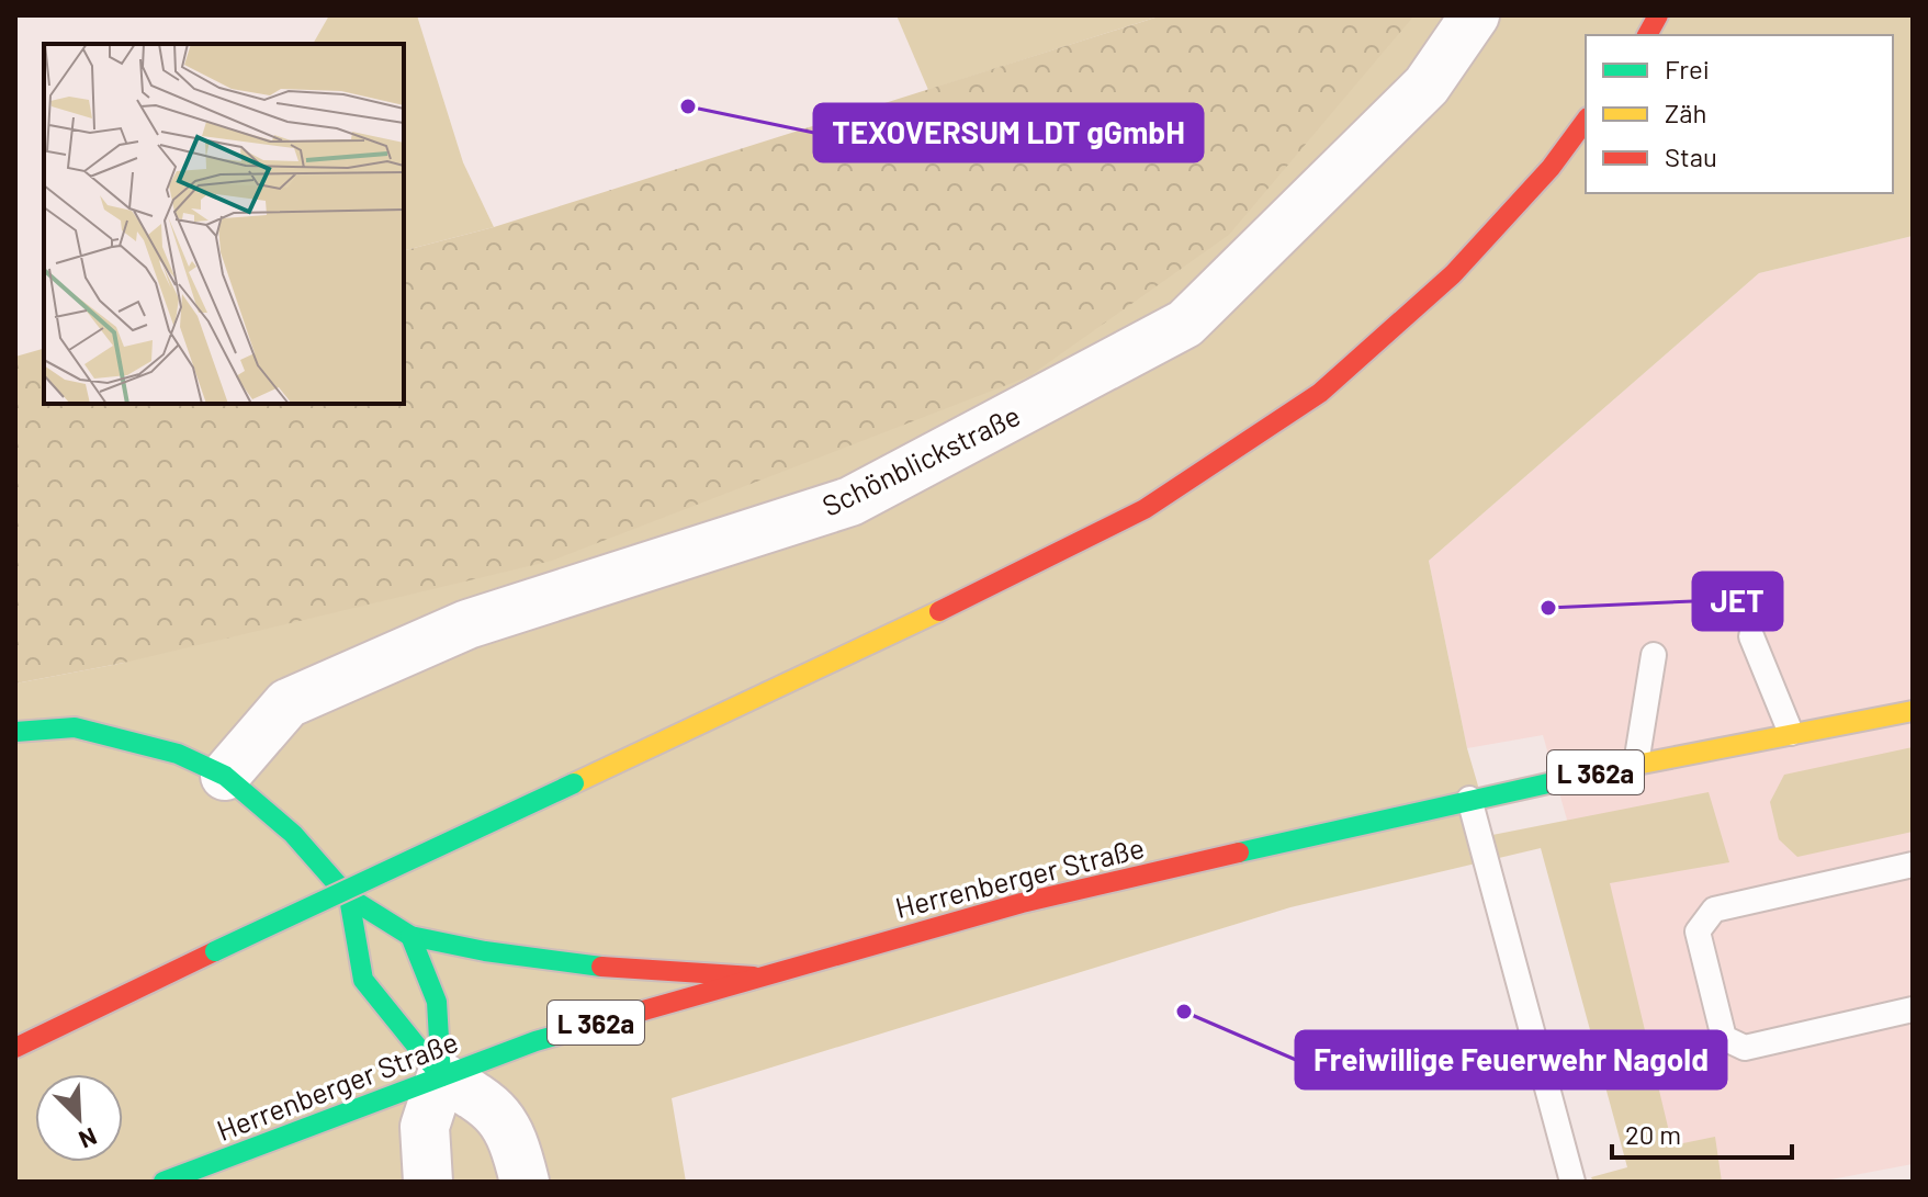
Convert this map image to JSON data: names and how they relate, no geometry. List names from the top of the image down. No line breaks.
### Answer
{"streets":{"main road":["L 362a","Herrenberger Straße"],"street":["Schönblickstraße"]},"places":["TEXOVERSUM LDT gGmbH","JET","Freiwillige Feuerwehr Nagold"],"legend":["Frei","Zäh","Stau"],"scale_bar":"20 m","north":"bottom right"}
